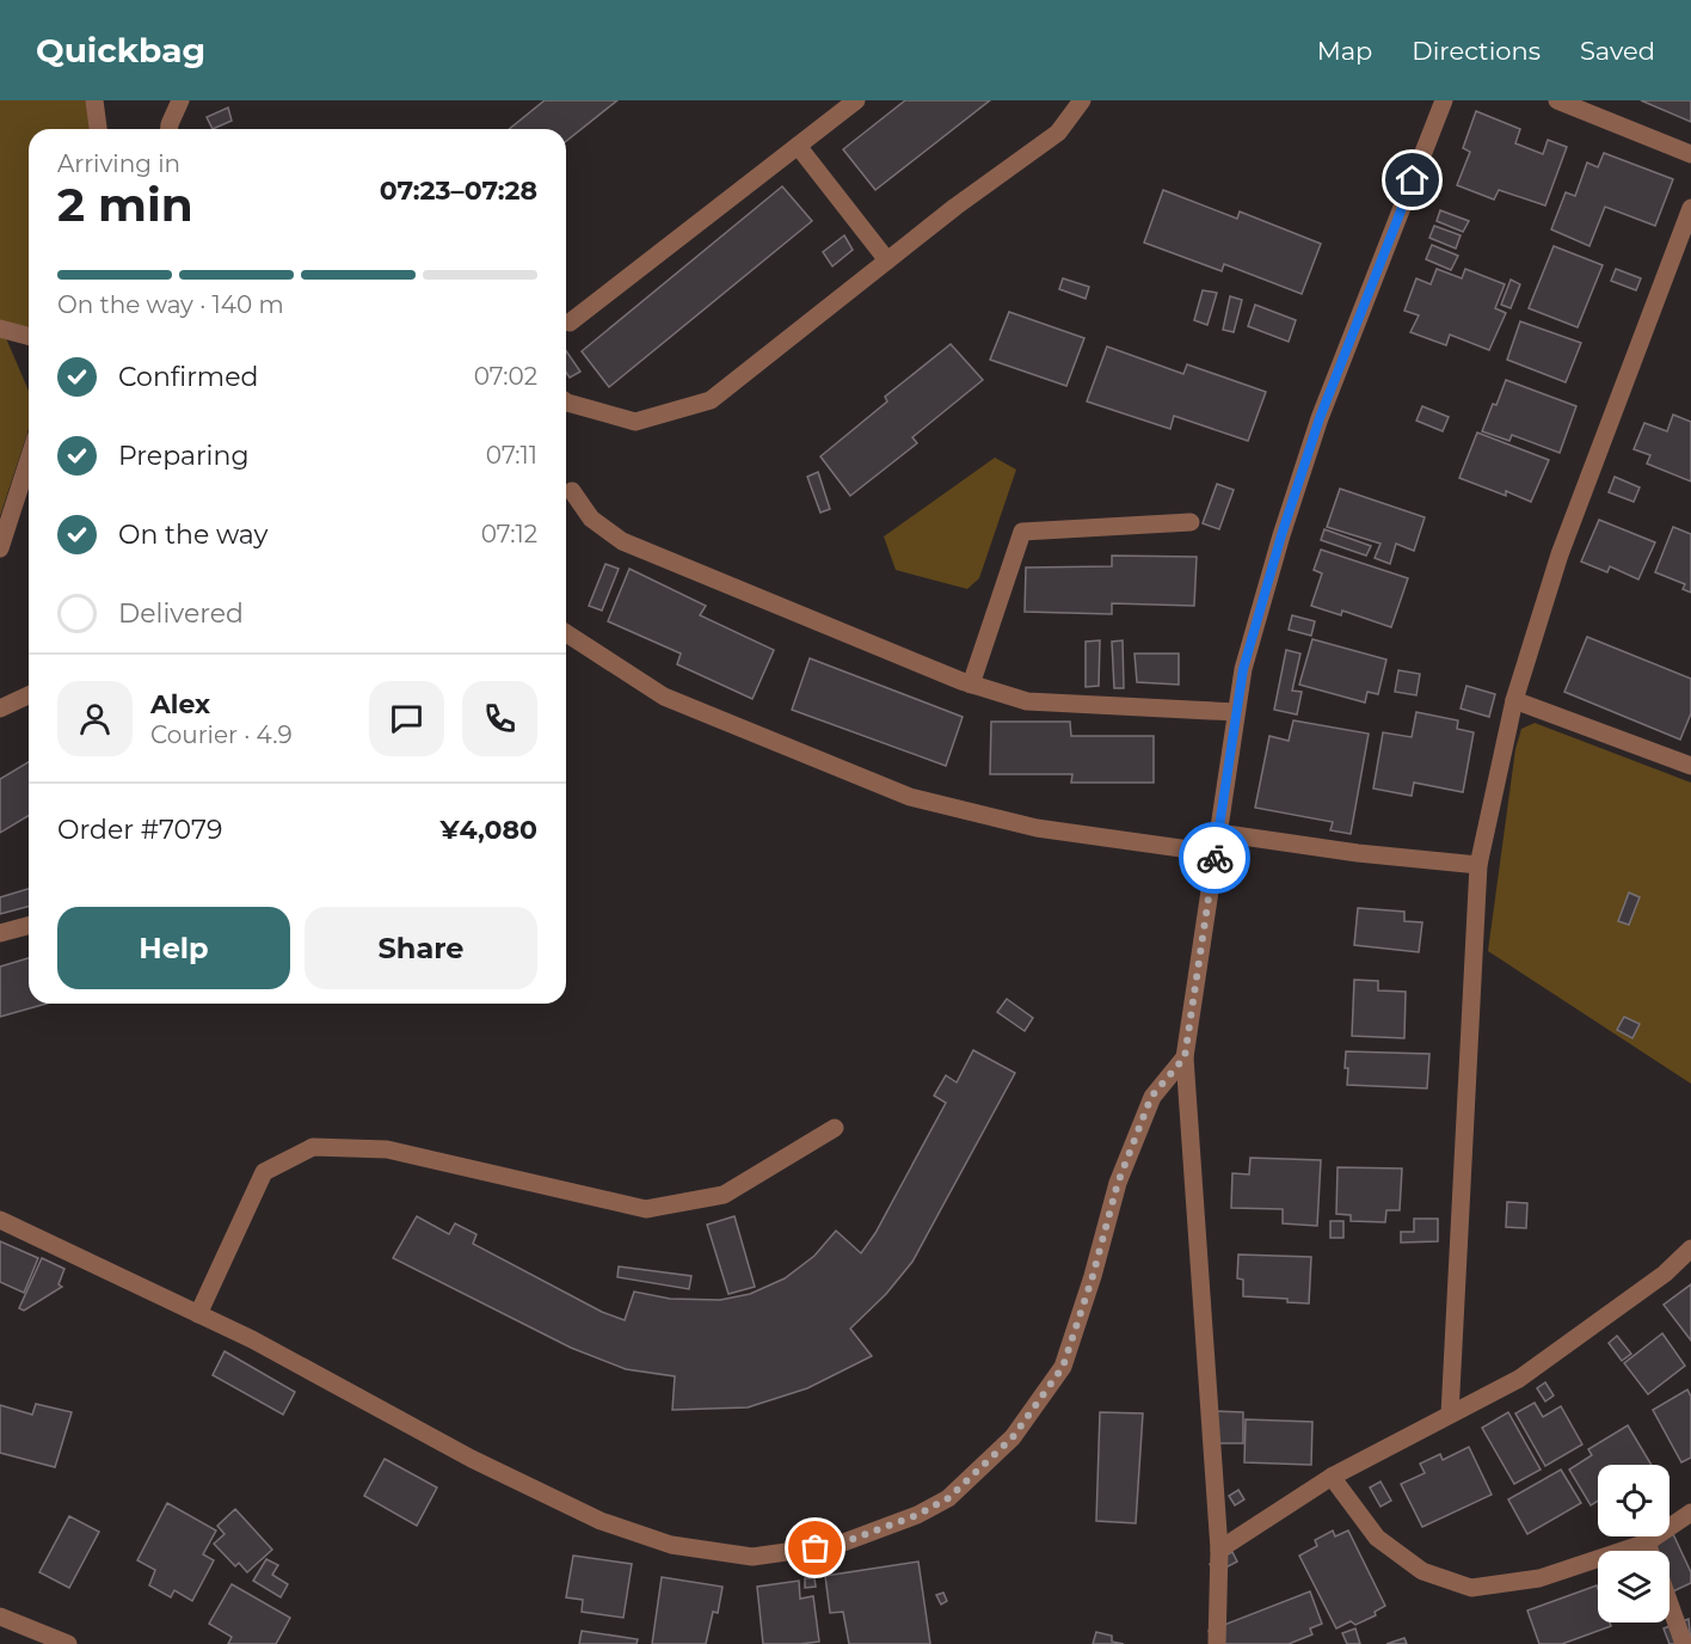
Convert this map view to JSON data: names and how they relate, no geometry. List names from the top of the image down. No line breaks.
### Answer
{"page":{"header":"Quickbag","nav":["Map","Directions","Saved"],"heading":["2 min","Arriving in","07:23–07:28"],"panel":["Alex","Courier · 4.9","Order #7079","¥4,080"],"bar":"On the way · 140 m","list":[["Confirmed","07:02"],["Preparing","07:11"],["On the way","07:12"],"Delivered"],"buttons":["Help","Share"]}}
